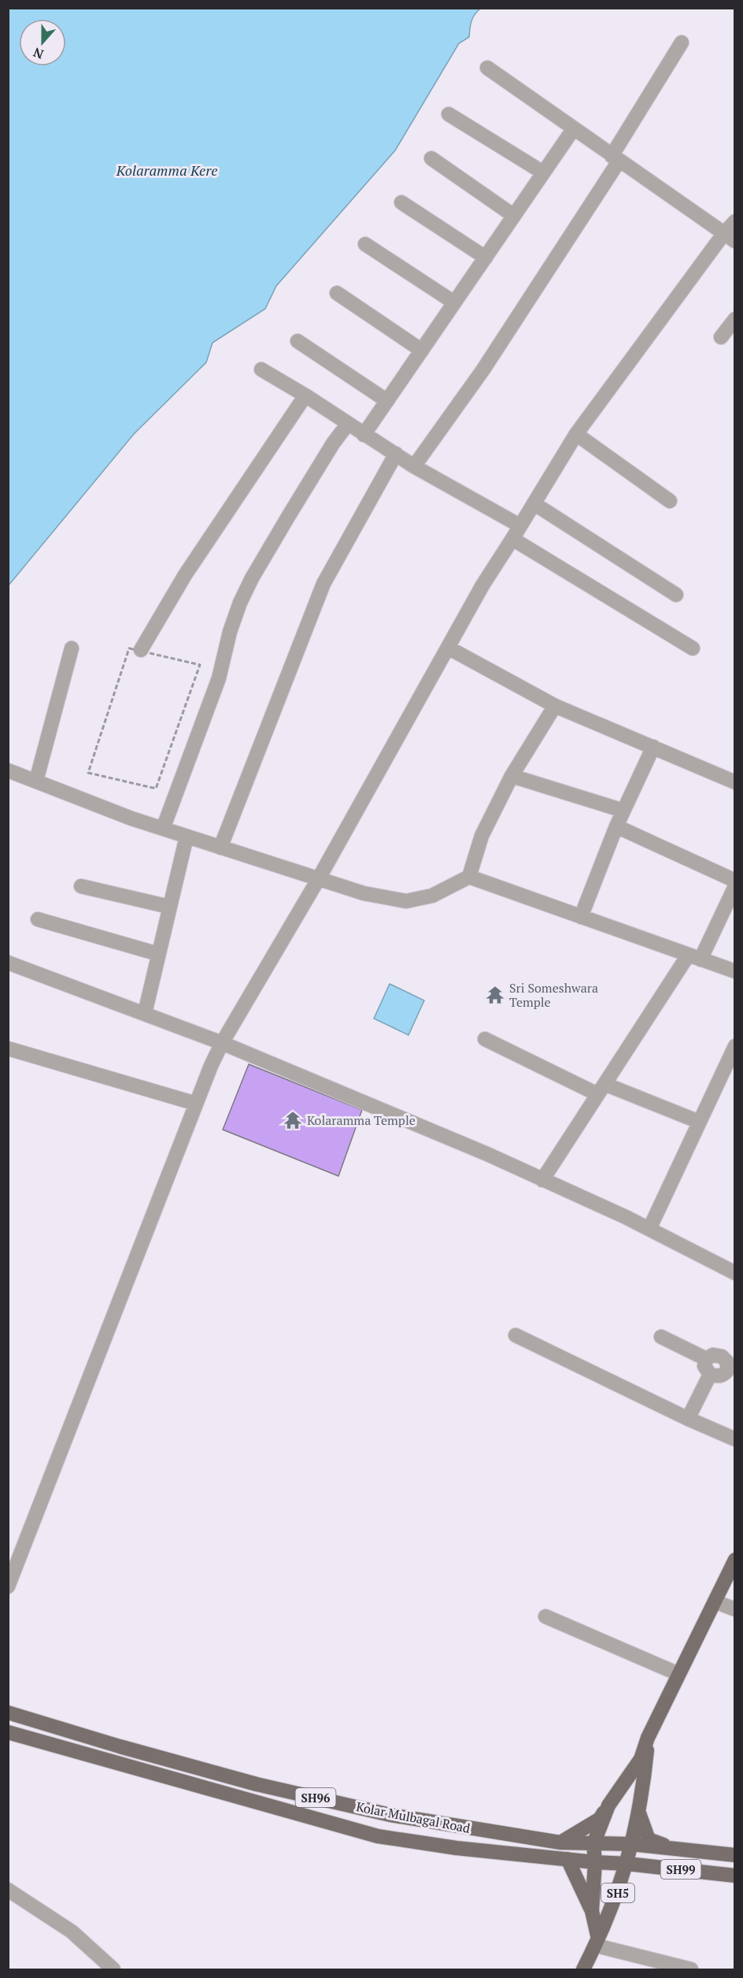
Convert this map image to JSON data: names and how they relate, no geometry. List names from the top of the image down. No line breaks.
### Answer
{"streets":{"main road":["SH96","Kolar Mulbagal Road","SH99","SH5"]},"crossings":[["SH96","Kolar Mulbagal Road"],["SH96","SH99"],["SH96","SH5"],["Kolar Mulbagal Road","SH99"],["Kolar Mulbagal Road","SH5"],["SH99","SH5"]],"water":["Kolaramma Kere"],"places":{"temple":["Sri Someshwara Temple","Kolaramma Temple"]},"north":"bottom"}
